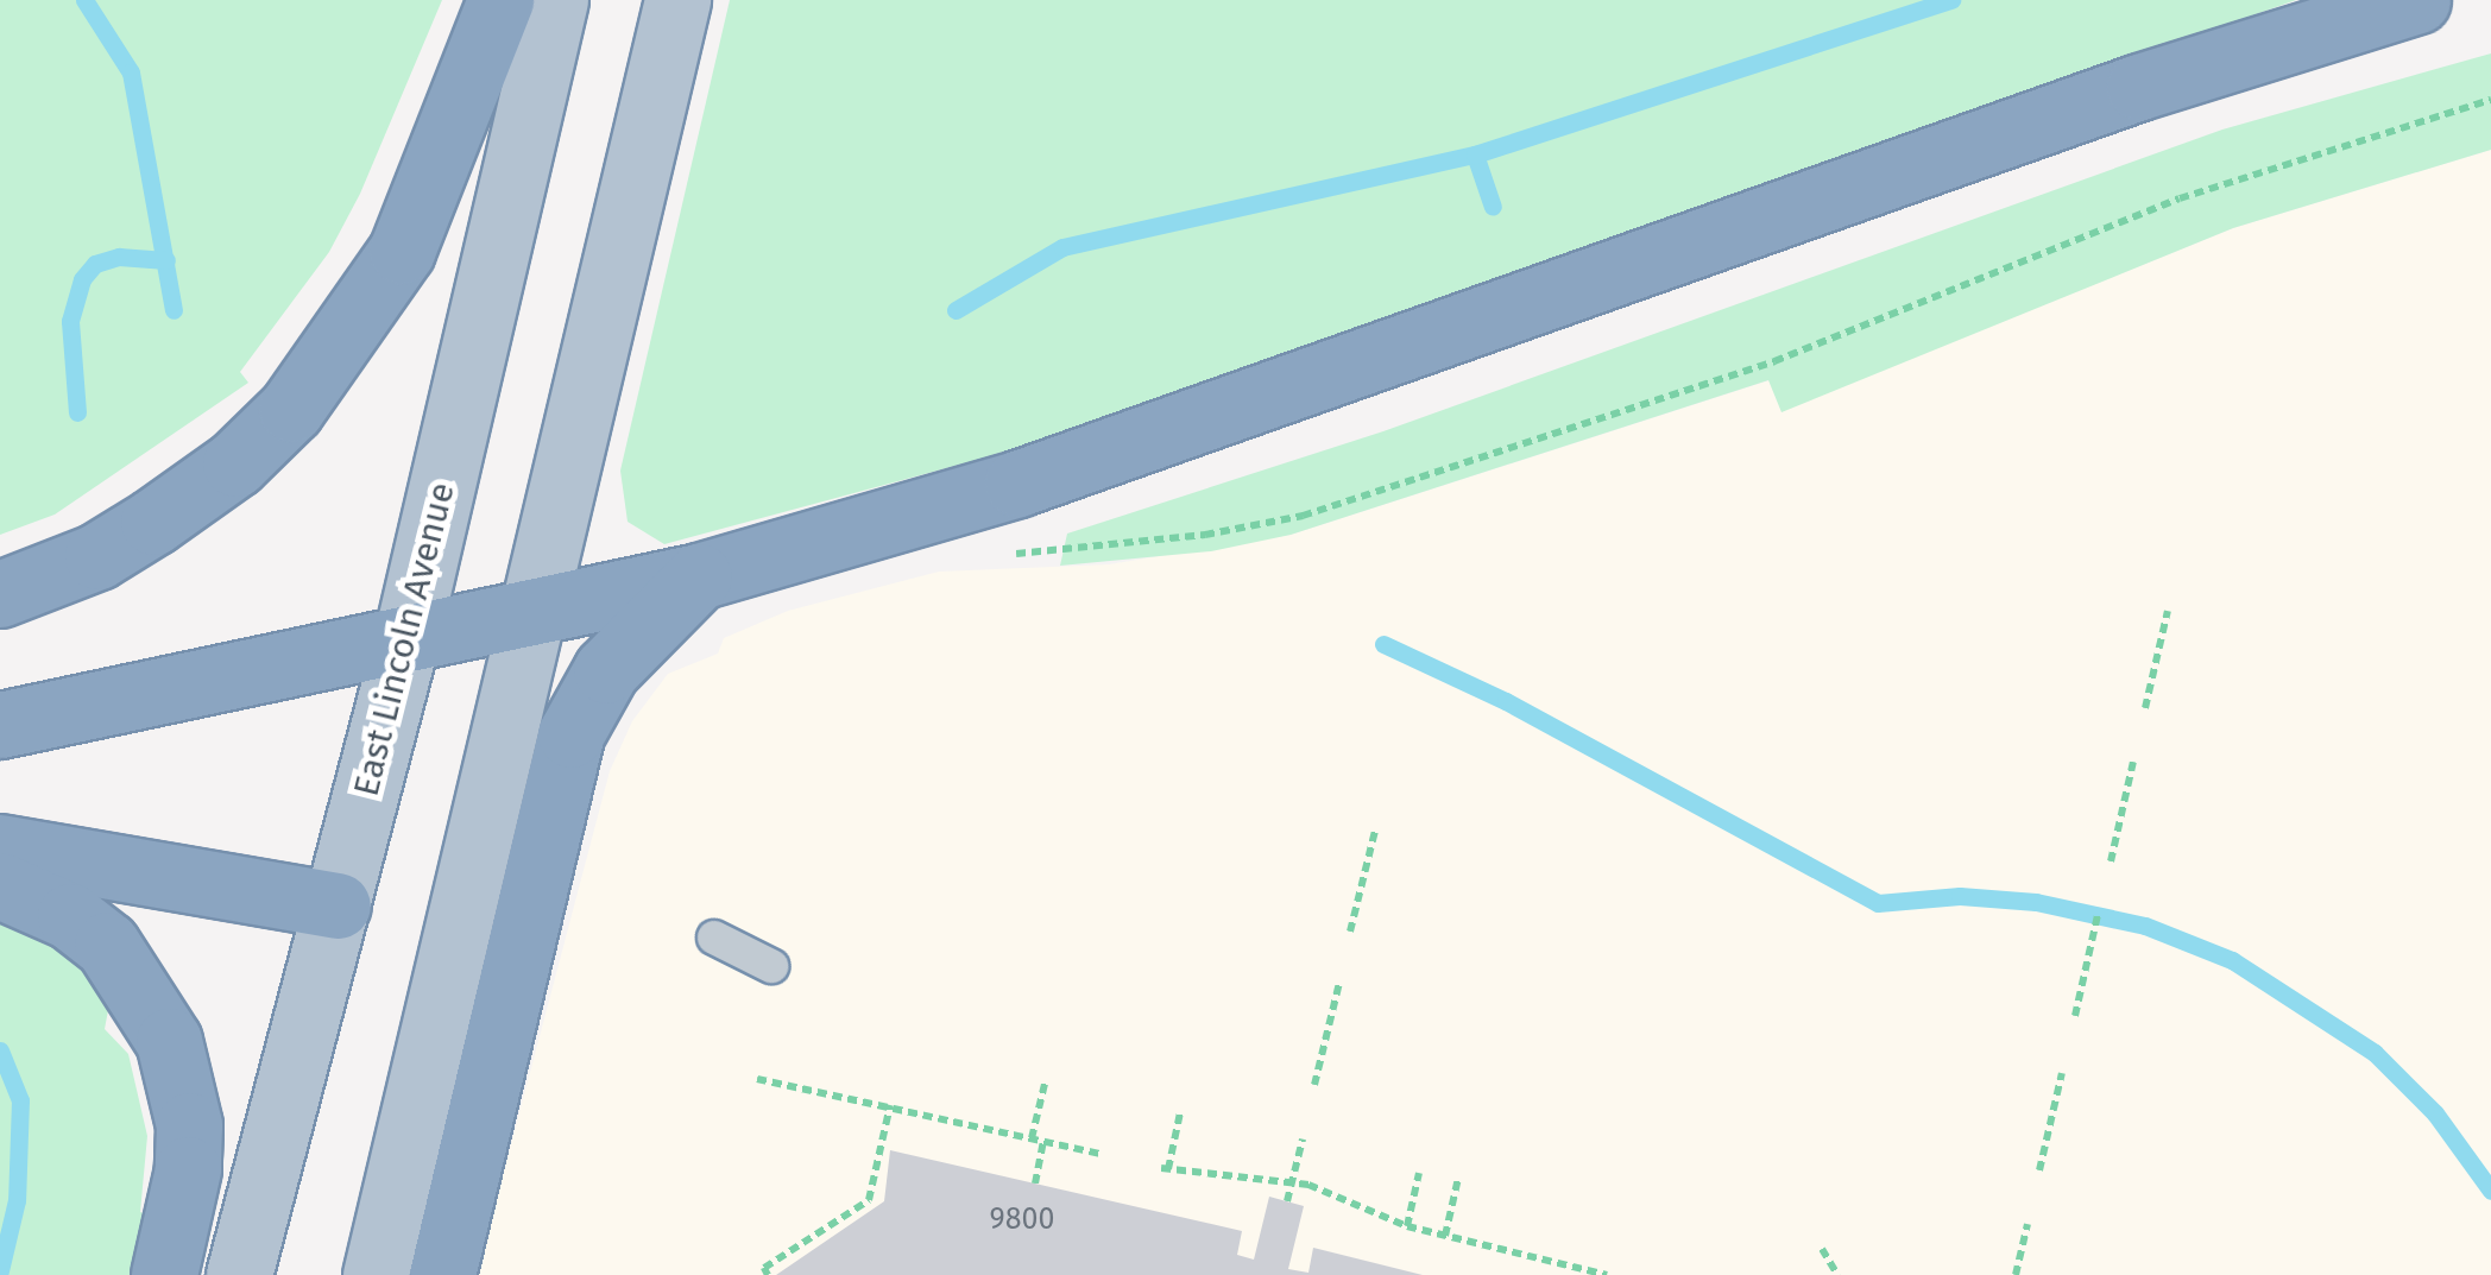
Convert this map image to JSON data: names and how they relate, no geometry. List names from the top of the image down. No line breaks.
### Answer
{"streets":{"main road":["East Lincoln Avenue"]},"house_numbers":["9800"]}
